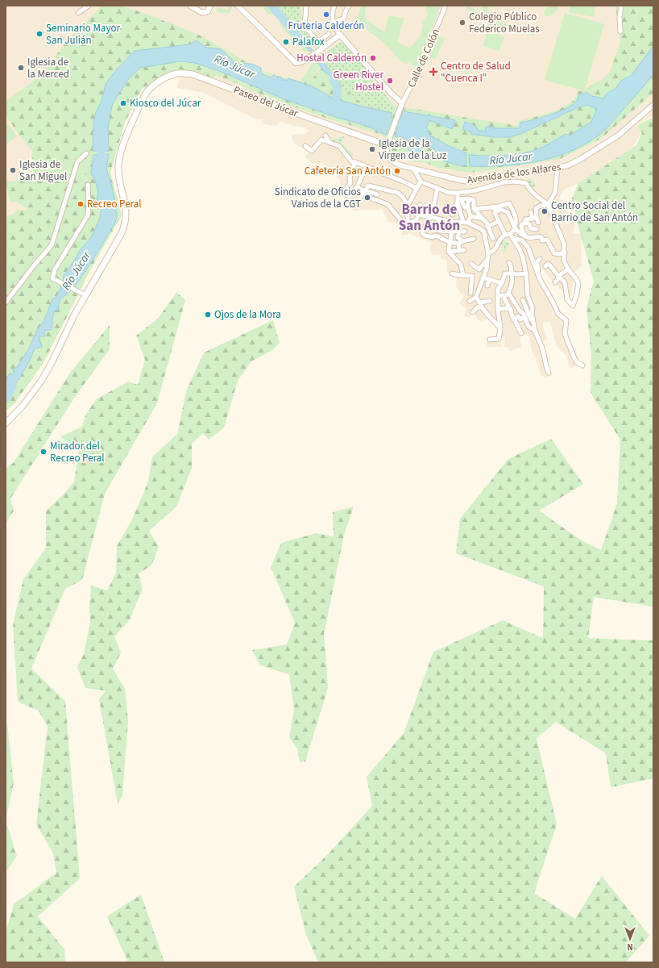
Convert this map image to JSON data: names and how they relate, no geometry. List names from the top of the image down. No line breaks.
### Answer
{"streets":{"main road":["Paseo del Júcar"],"street":["Calle de Colón","Avenida de los Alfares"]},"crossings":[["Calle de Colón","Paseo del Júcar"],["Calle de Colón","Avenida de los Alfares"],["Paseo del Júcar","Avenida de los Alfares"]],"districts":["Barrio de San Antón"],"water":["Río Júcar"],"places":{"other":["Fruteria Calderón","Colegio Público Federico Muelas","Seminario Mayor San Julián","Palafox","Hostal Calderón","Iglesia de la Merced","Green River Hostel","Kiosco del Júcar","Iglesia de la Virgen de la Luz","Iglesia de San Miguel","Cafetería San Antón","Sindicato de Oficios Varios de la CGT","Recreo Peral","Centro Social del Barrio de San Antón","Ojos de la Mora","Mirador del Recreo Peral"],"health":["Centro de Salud \"Cuenca I\""]},"north":"bottom"}
